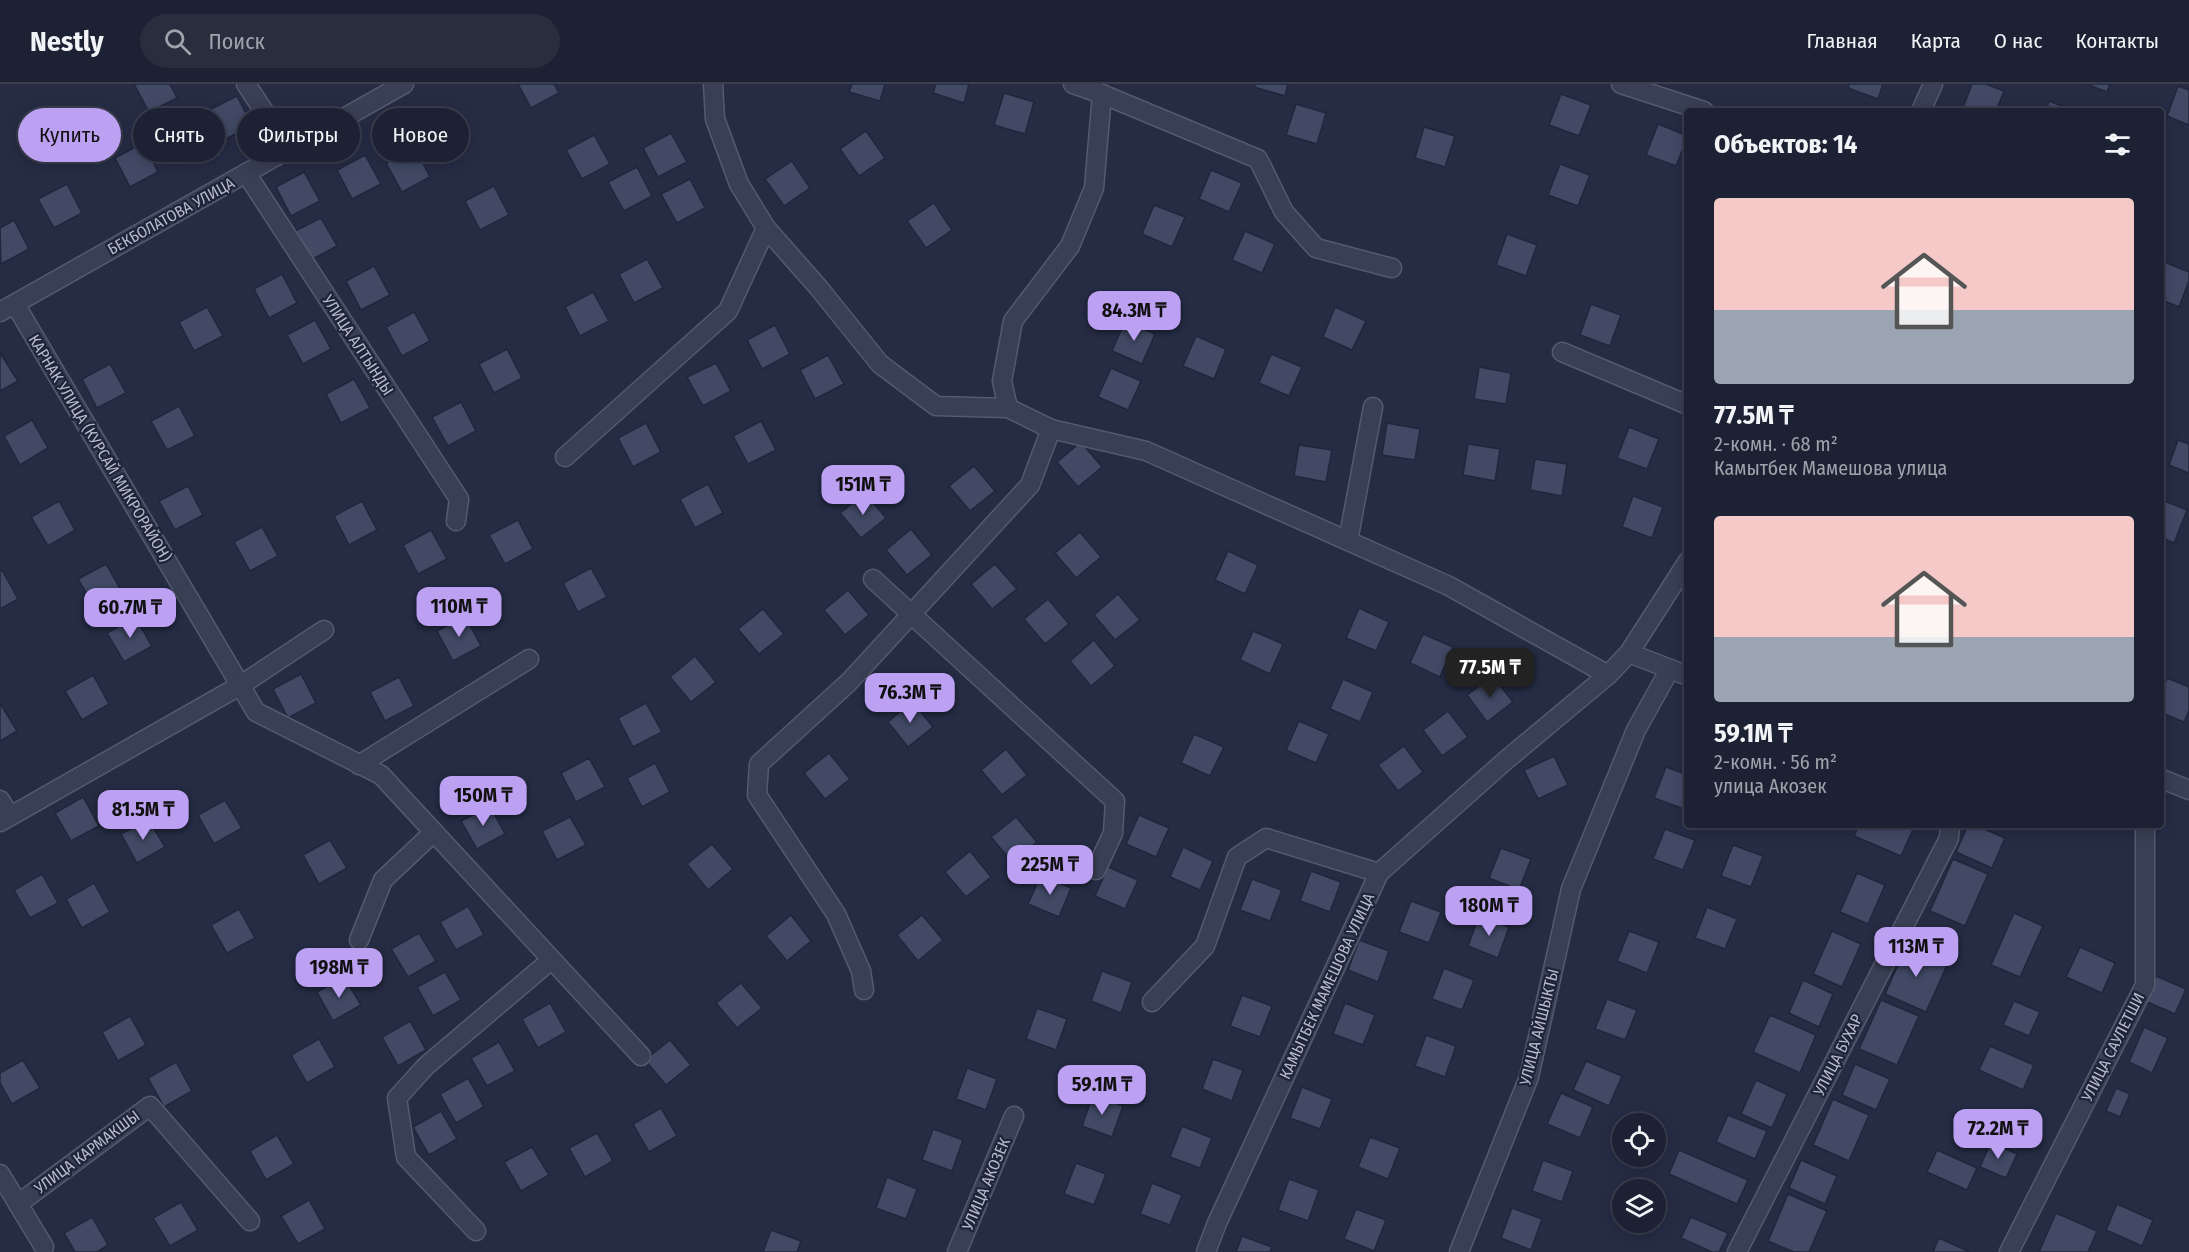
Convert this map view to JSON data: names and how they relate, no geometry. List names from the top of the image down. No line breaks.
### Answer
{"streets":{"street":["БЕКБОЛАТОВА УЛИЦА","УЛИЦА АЛТЫНДЫ","КАРНАК УЛИЦА (КУРСАЙ МИКРОРАЙОН)","КАМЫТБЕК МАМЕШОВА УЛИЦА","УЛИЦА АЙШЫКТЫ","УЛИЦА САУЛЕТШИ","УЛИЦА БУХАР","УЛИЦА КАРМАКШЫ","УЛИЦА АКОЗЕК"]},"crossings":[["БЕКБОЛАТОВА УЛИЦА","УЛИЦА АЛТЫНДЫ"],["БЕКБОЛАТОВА УЛИЦА","КАРНАК УЛИЦА (КУРСАЙ МИКРОРАЙОН)"]],"page":{"header":"Nestly","search":"Поиск","nav":["Главная","Карта","О нас","Контакты"],"chip":["Купить","Снять","Фильтры","Новое"],"heading":"Объектов: 14","list":[{"name":"77.5M ₸","note":"2-комн. · 68 m² · Камытбек Мамешова улица"},{"name":"59.1M ₸","note":"2-комн. · 56 m² · улица Акозек"}],"price":["84.3M ₸","151M ₸","110M ₸","60.7M ₸","77.5M ₸","76.3M ₸","150M ₸","81.5M ₸","225M ₸","180M ₸","113M ₸","198M ₸","59.1M ₸","72.2M ₸"]}}
